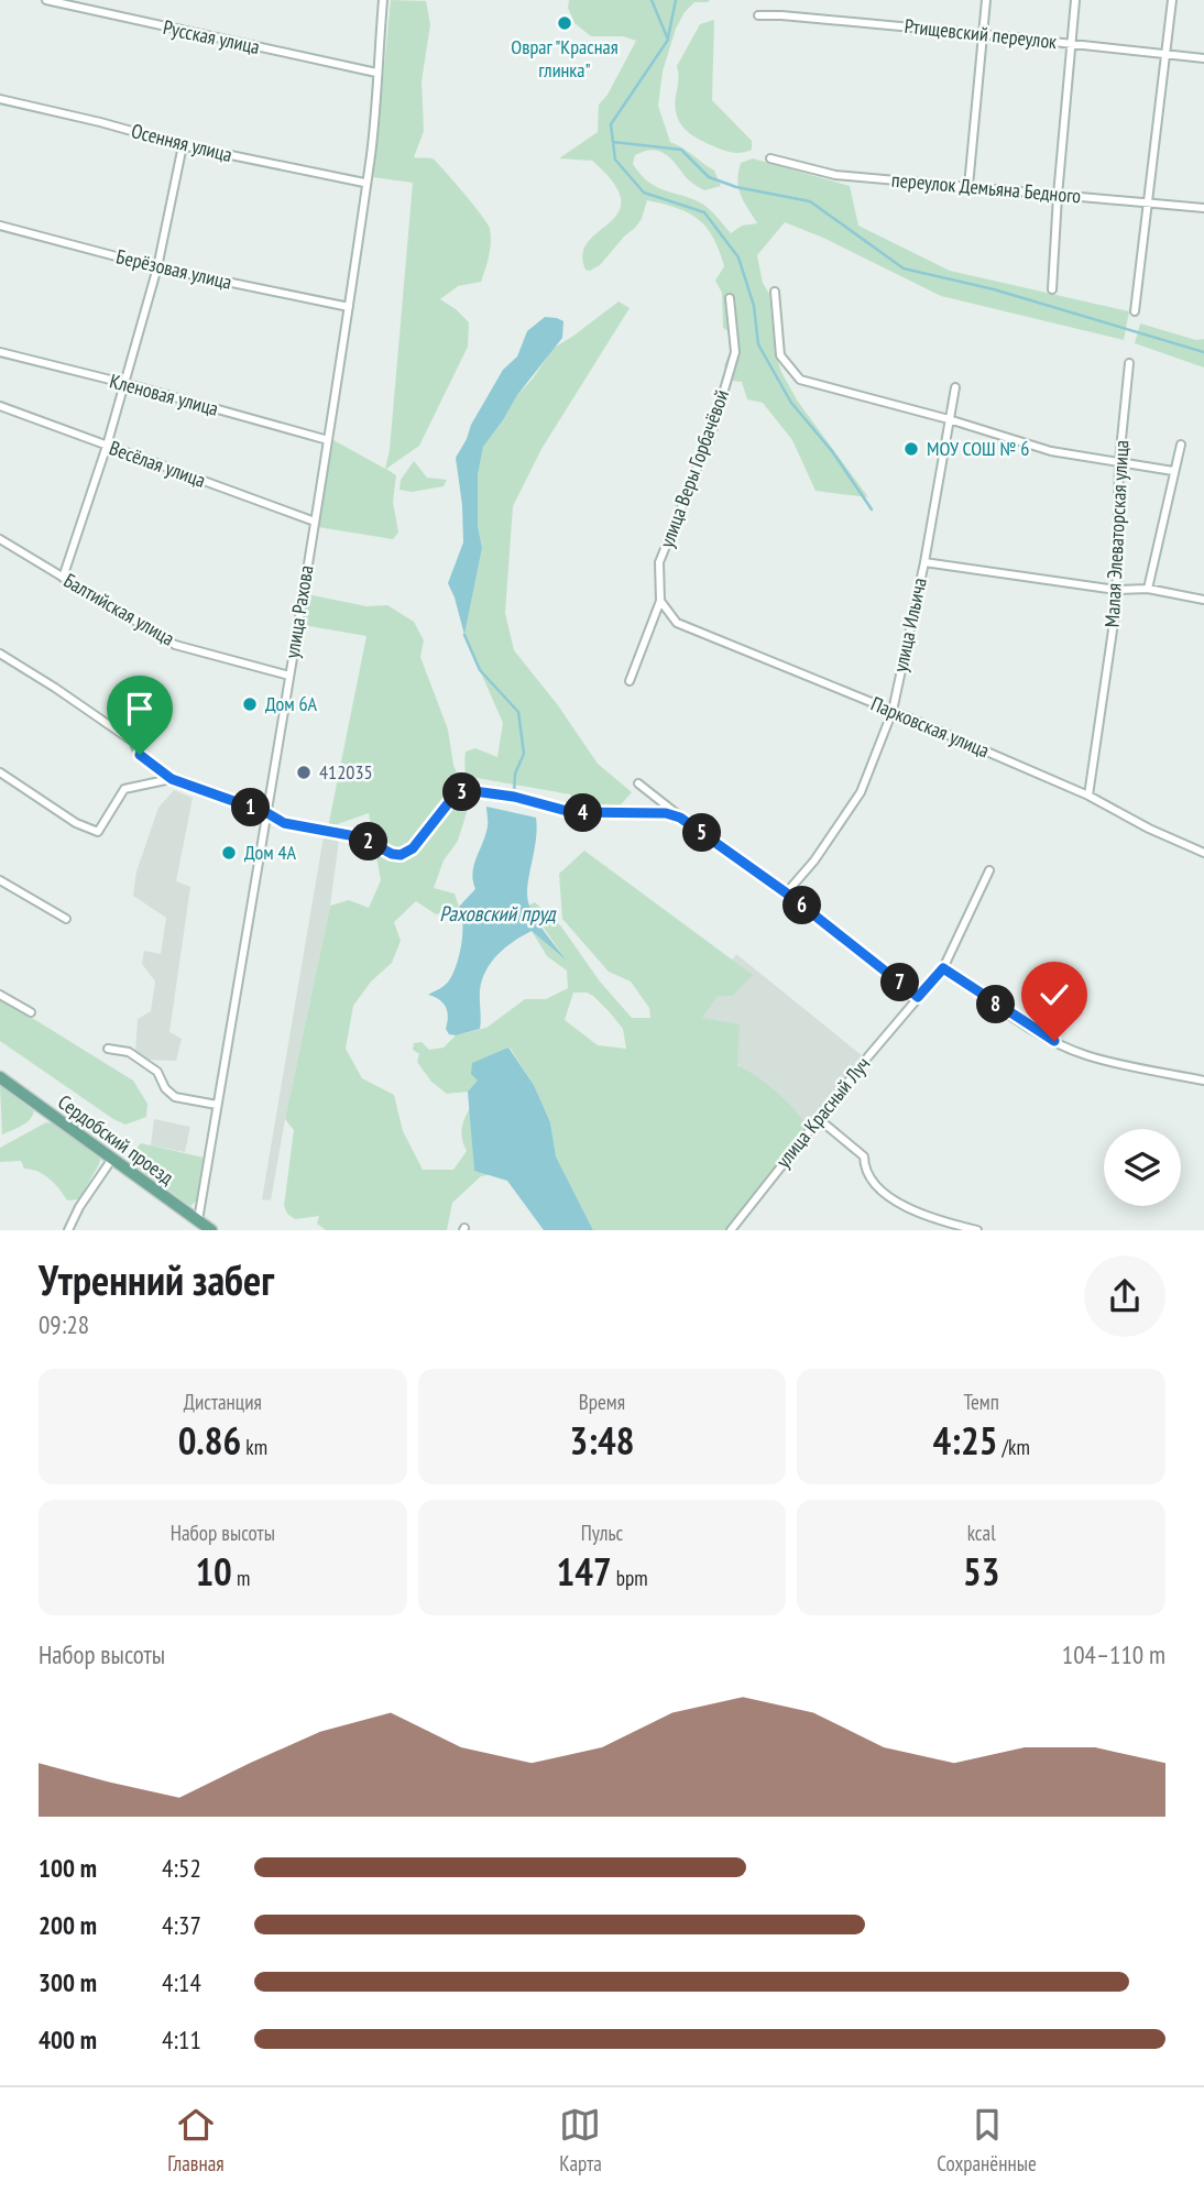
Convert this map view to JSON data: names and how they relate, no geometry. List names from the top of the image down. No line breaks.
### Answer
{"streets":{"main road":["Сердобский проезд"],"street":["Ртищевский переулок","Русская улица","Осенняя улица","переулок Демьяна Бедного","Берёзовая улица","Кленовая улица","Весёлая улица","улица Веры Горбачёвой","Малая Элеваторская улица","Балтийская улица","улица Рахова","улица Ильича","Парковская улица","улица Красный Луч"]},"crossings":[["Русская улица","улица Рахова"],["Осенняя улица","улица Рахова"],["Берёзовая улица","улица Рахова"],["Кленовая улица","улица Рахова"],["Весёлая улица","улица Рахова"],["улица Веры Горбачёвой","Парковская улица"],["Малая Элеваторская улица","Парковская улица"],["Балтийская улица","улица Рахова"],["улица Рахова","Сердобский проезд"],["улица Ильича","Парковская улица"]],"water":["Раховский пруд"],"places":["Овраг \"Красная глинка\"","МОУ СОШ № 6","Дом 6А","412035","Дом 4А"],"page":{"pins":["3","1","4","5","2","6","7","8"],"heading":["Утренний забег","09:28"],"stats":[["Дистанция","0.86 km"],["Время","3:48"],["Темп","4:25 /km"],["Набор высоты","10 m"],["Пульс","147 bpm"],["kcal","53"]],"chart":["Набор высоты","104–110 m"],"list":[{"name":"100 m","note":"4:52"},{"name":"200 m","note":"4:37"},{"name":"300 m","note":"4:14"},{"name":"400 m","note":"4:11"}],"tabs":["Главная","Карта","Сохранённые"]}}
